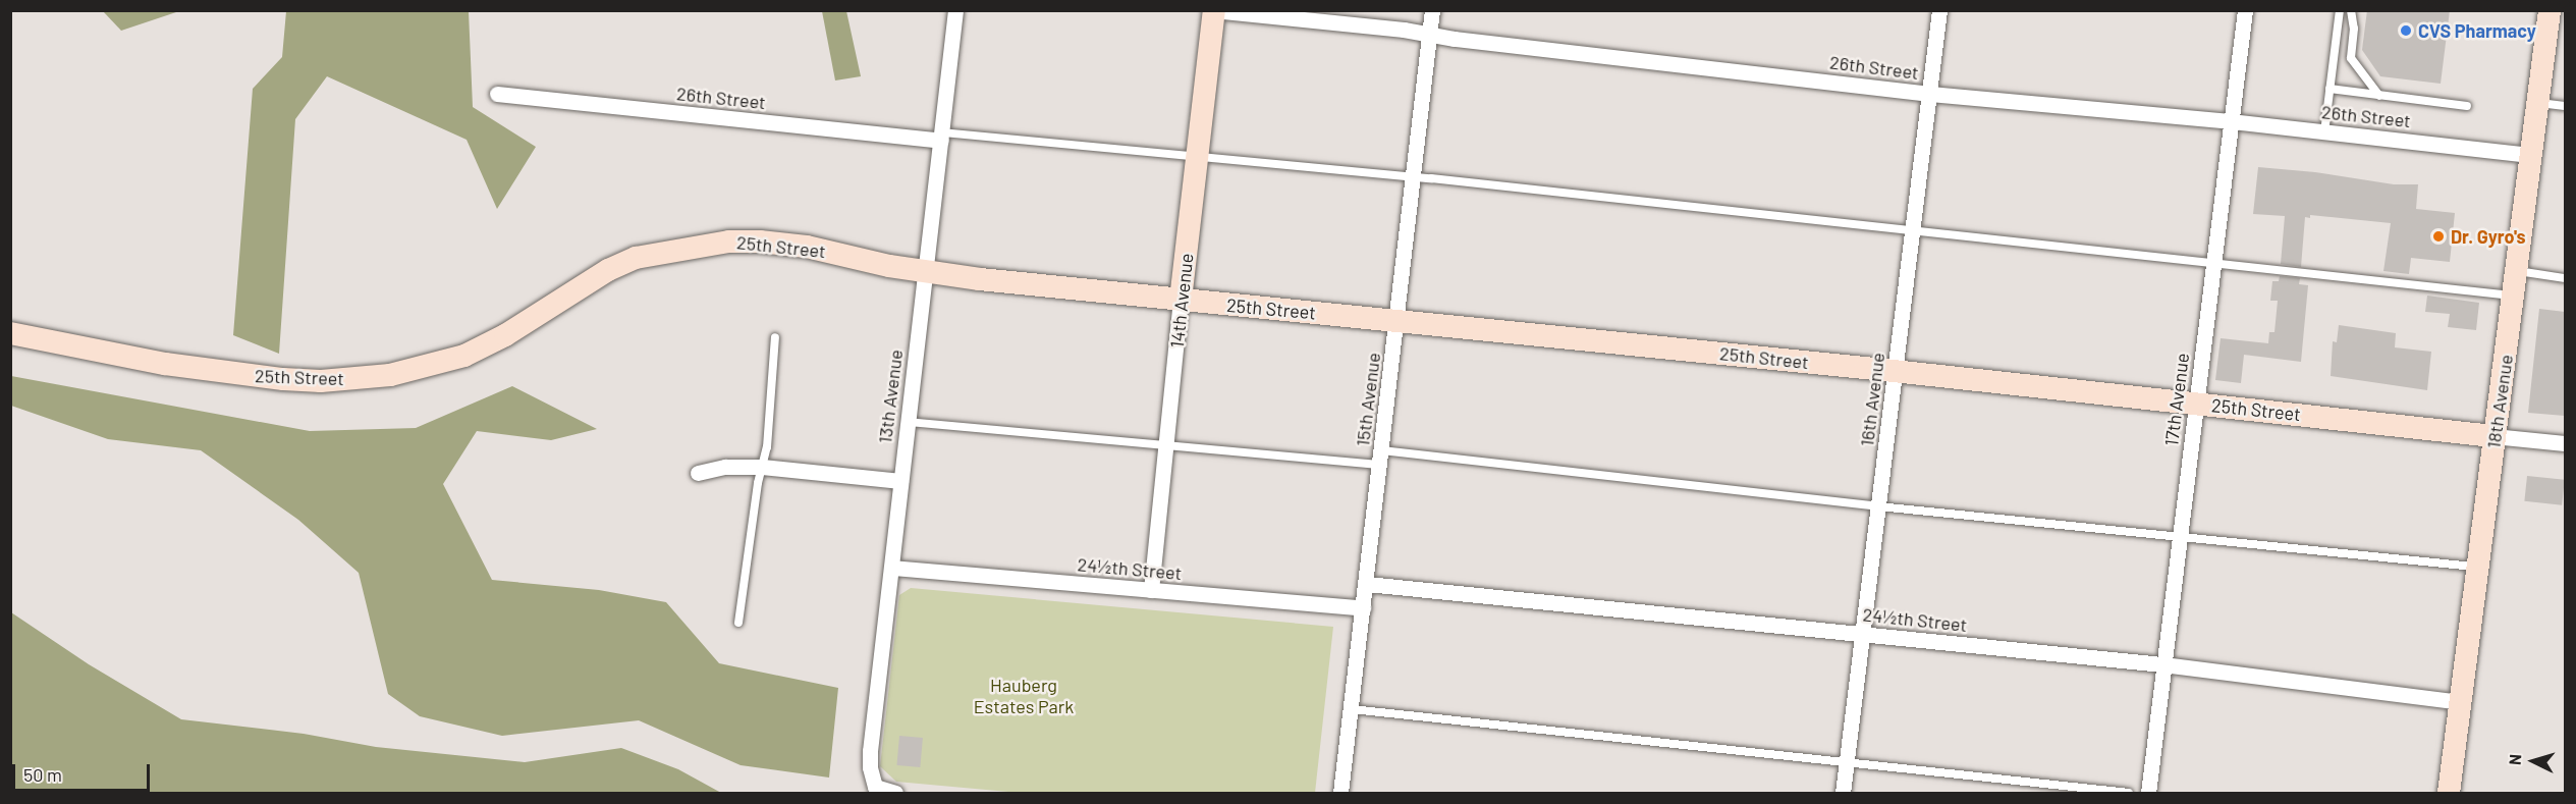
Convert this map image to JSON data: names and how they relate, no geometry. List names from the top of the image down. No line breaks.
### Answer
{"streets":{"street":["26th Street","25th Street","14th Avenue","13th Avenue","15th Avenue","16th Avenue","17th Avenue","18th Avenue","24½th Street"]},"crossings":[["26th Street","14th Avenue"],["26th Street","13th Avenue"],["26th Street","15th Avenue"],["26th Street","16th Avenue"],["26th Street","17th Avenue"],["26th Street","18th Avenue"],["25th Street","14th Avenue"],["25th Street","13th Avenue"],["25th Street","15th Avenue"],["25th Street","16th Avenue"],["25th Street","17th Avenue"],["25th Street","18th Avenue"],["14th Avenue","24½th Street"],["13th Avenue","24½th Street"],["15th Avenue","24½th Street"],["16th Avenue","24½th Street"],["17th Avenue","24½th Street"],["18th Avenue","24½th Street"]],"parks":["Hauberg Estates Park"],"places":["CVS Pharmacy","Dr. Gyro's"],"scale_bar":"50 m","north":"left"}
